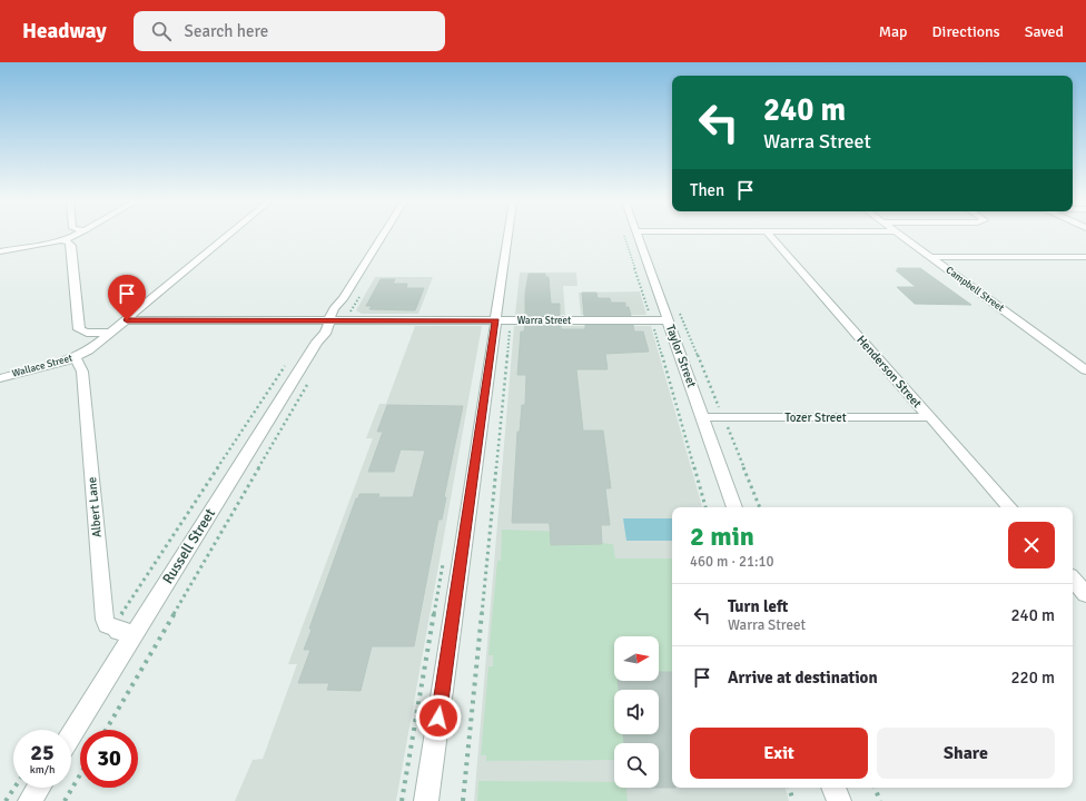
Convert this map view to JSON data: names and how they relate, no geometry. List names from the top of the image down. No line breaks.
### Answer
{"streets":{"street":["Campbell Street","Warra Street","Taylor Street","Wallace Street","Henderson Street","Tozer Street","Albert Lane","Russell Street"]},"crossings":[["Warra Street","Taylor Street"],["Warra Street","Wallace Street"],["Warra Street","Russell Street"],["Taylor Street","Tozer Street"],["Wallace Street","Albert Lane"],["Henderson Street","Tozer Street"],["Albert Lane","Russell Street"]],"north":"right","page":{"header":"Headway","search":"Search here","nav":["Map","Directions","Saved"],"turn":["240 m","Warra Street"],"then":"Then","heading":["2 min","460 m · 21:10"],"list":[{"name":"Turn left","note":"Warra Street","value":"240 m"},{"name":"Arrive at destination","value":"220 m"}],"buttons":["Exit","Share"],"speed":"25 km/h","limit":"30"}}
